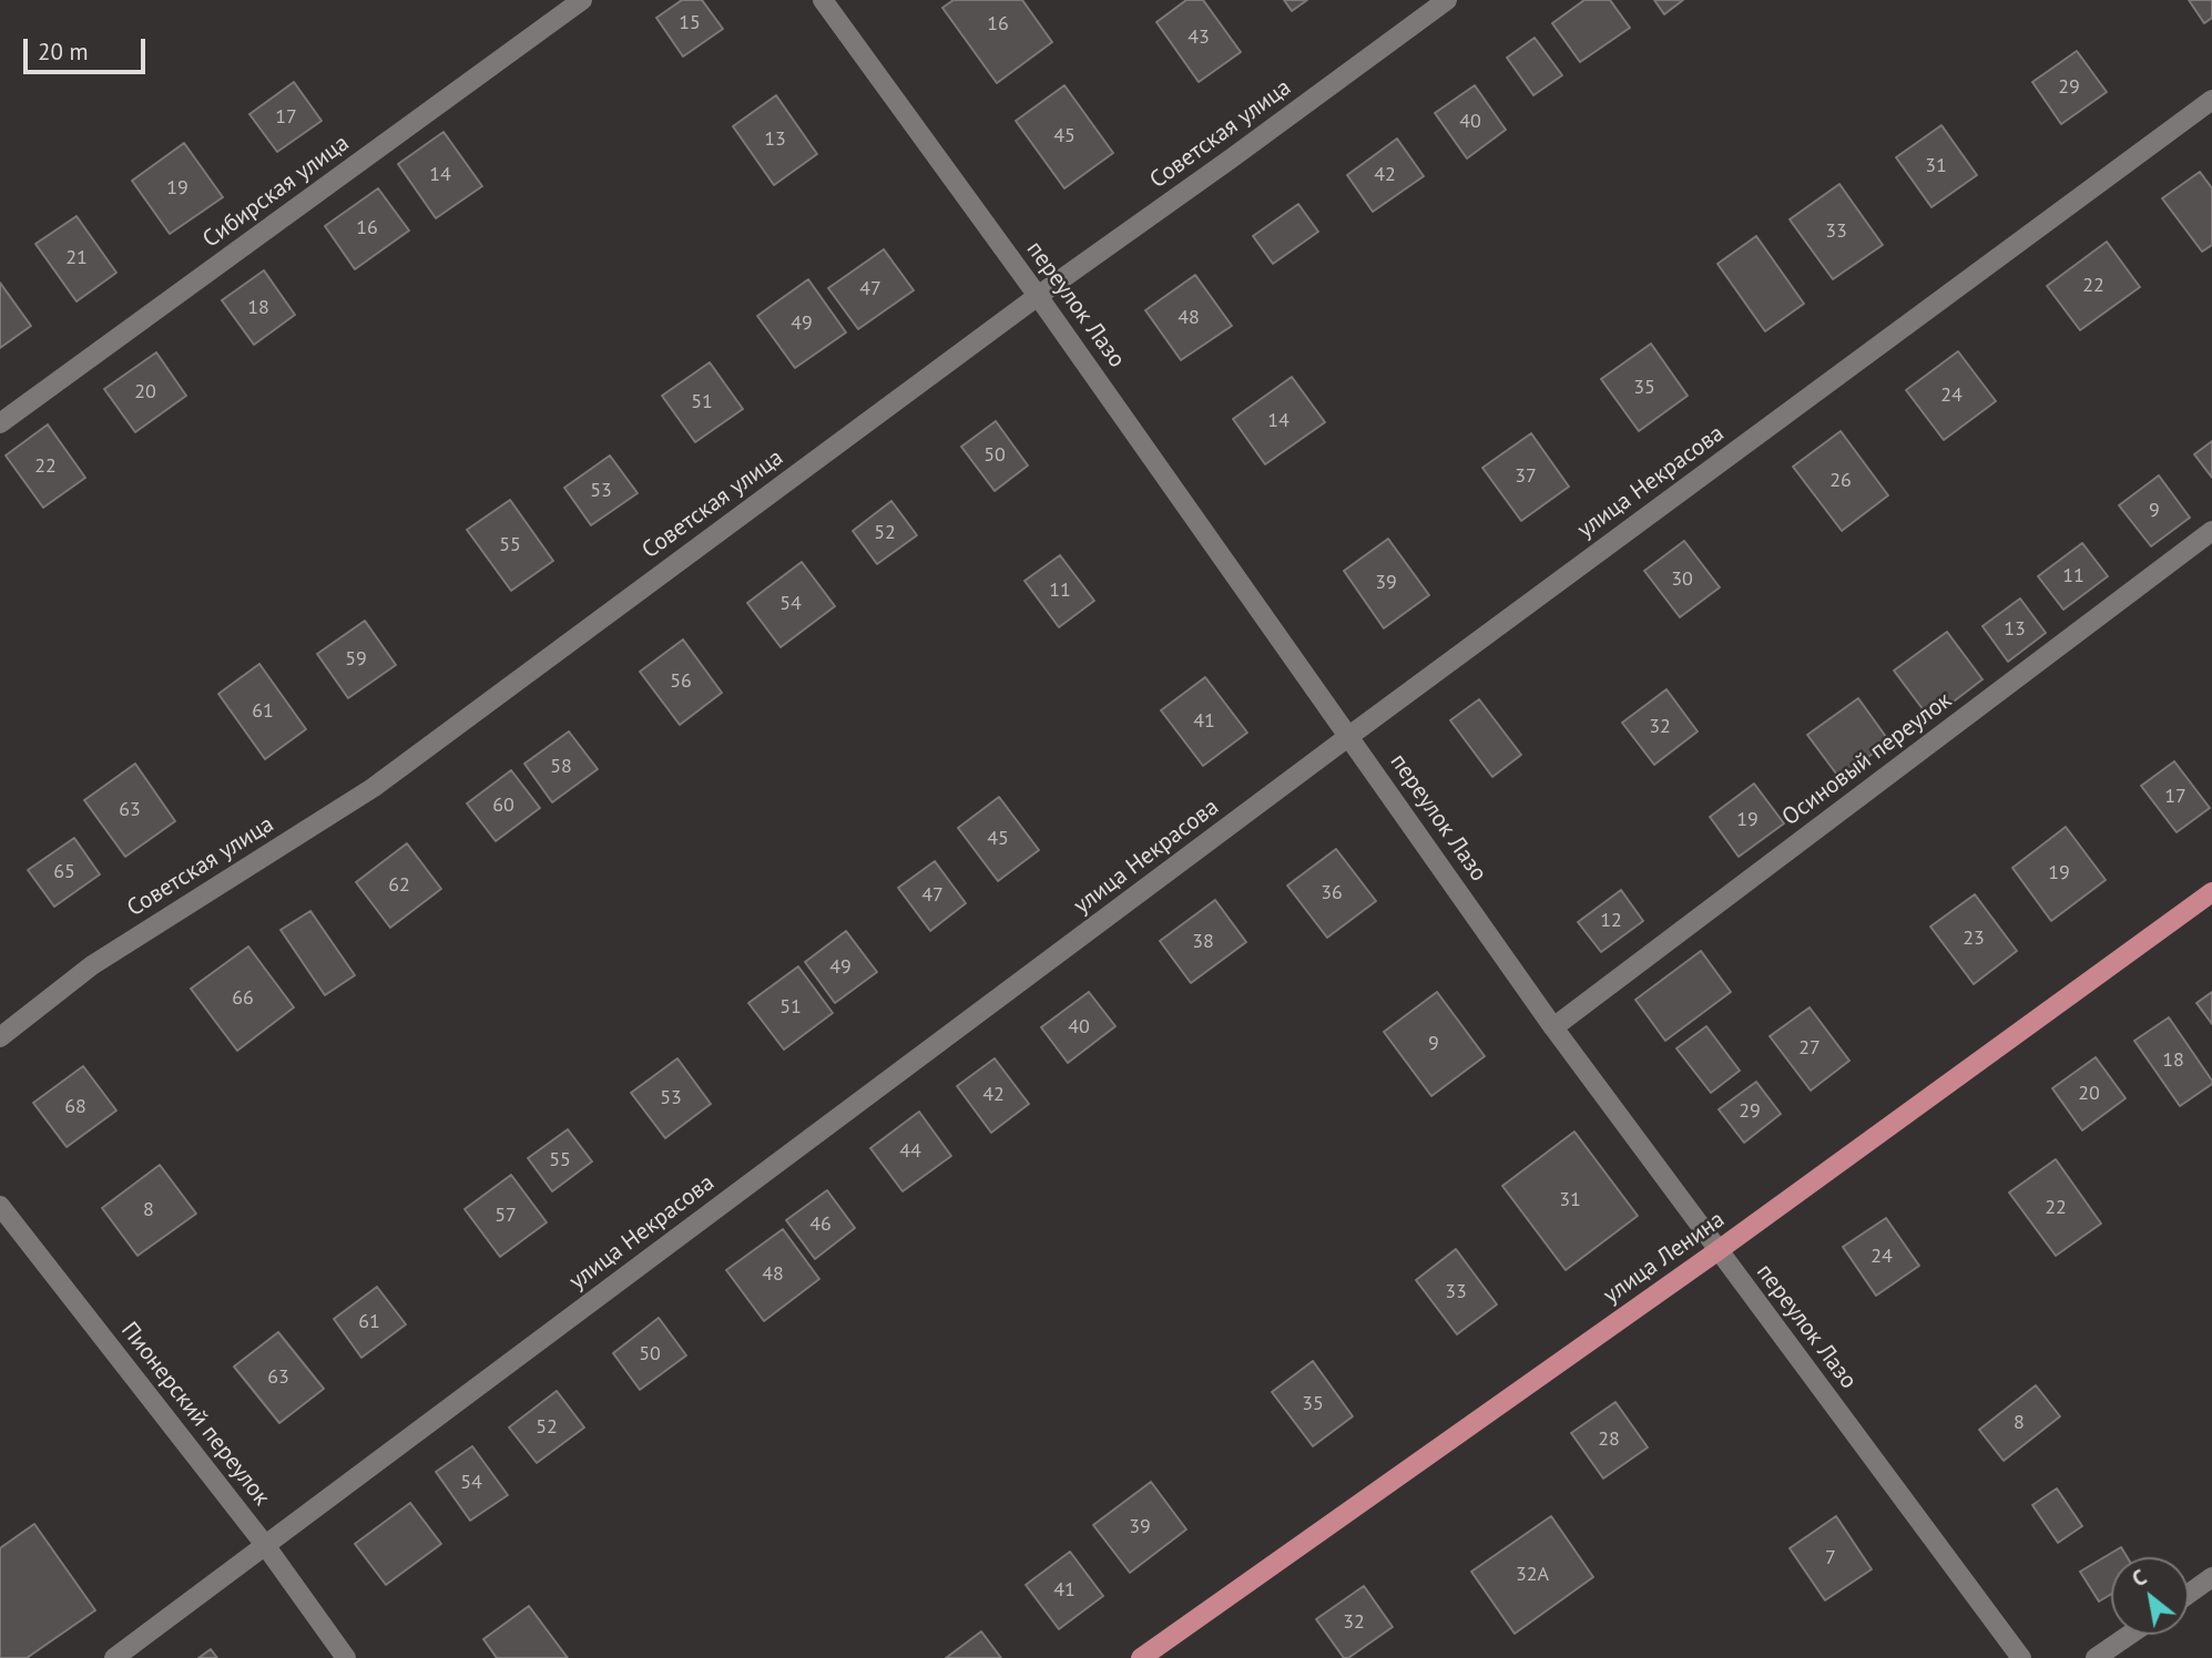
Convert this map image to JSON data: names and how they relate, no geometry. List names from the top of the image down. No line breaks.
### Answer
{"streets":{"main road":["улица Ленина"],"street":["Советская улица","Сибирская улица","переулок Лазо","улица Некрасова","Осиновый переулок","Пионерский переулок"]},"crossings":[["Советская улица","переулок Лазо"],["переулок Лазо","улица Некрасова"],["переулок Лазо","Осиновый переулок"],["переулок Лазо","улица Ленина"],["улица Некрасова","Пионерский переулок"]],"house_numbers":["15","16","43","29","17","40","45","13","31","14","42","19","16","33","21","22","47","18","48","49","35","20","24","51","14","50","22","37","26","53","9","52","55","11","30","39","11","54","13","59","56","61","41","32","58","17","60","63","19","45","65","19","62","36","47","12","23","38","49","66","51","40","9","27","18","20","42","53","68","29","44","55","31","22","8","57","46","24","48","33","61","50","63","35","8","52","28","54","39","7","32А","41","32"],"scale_bar":"20 m","north":"top left"}
